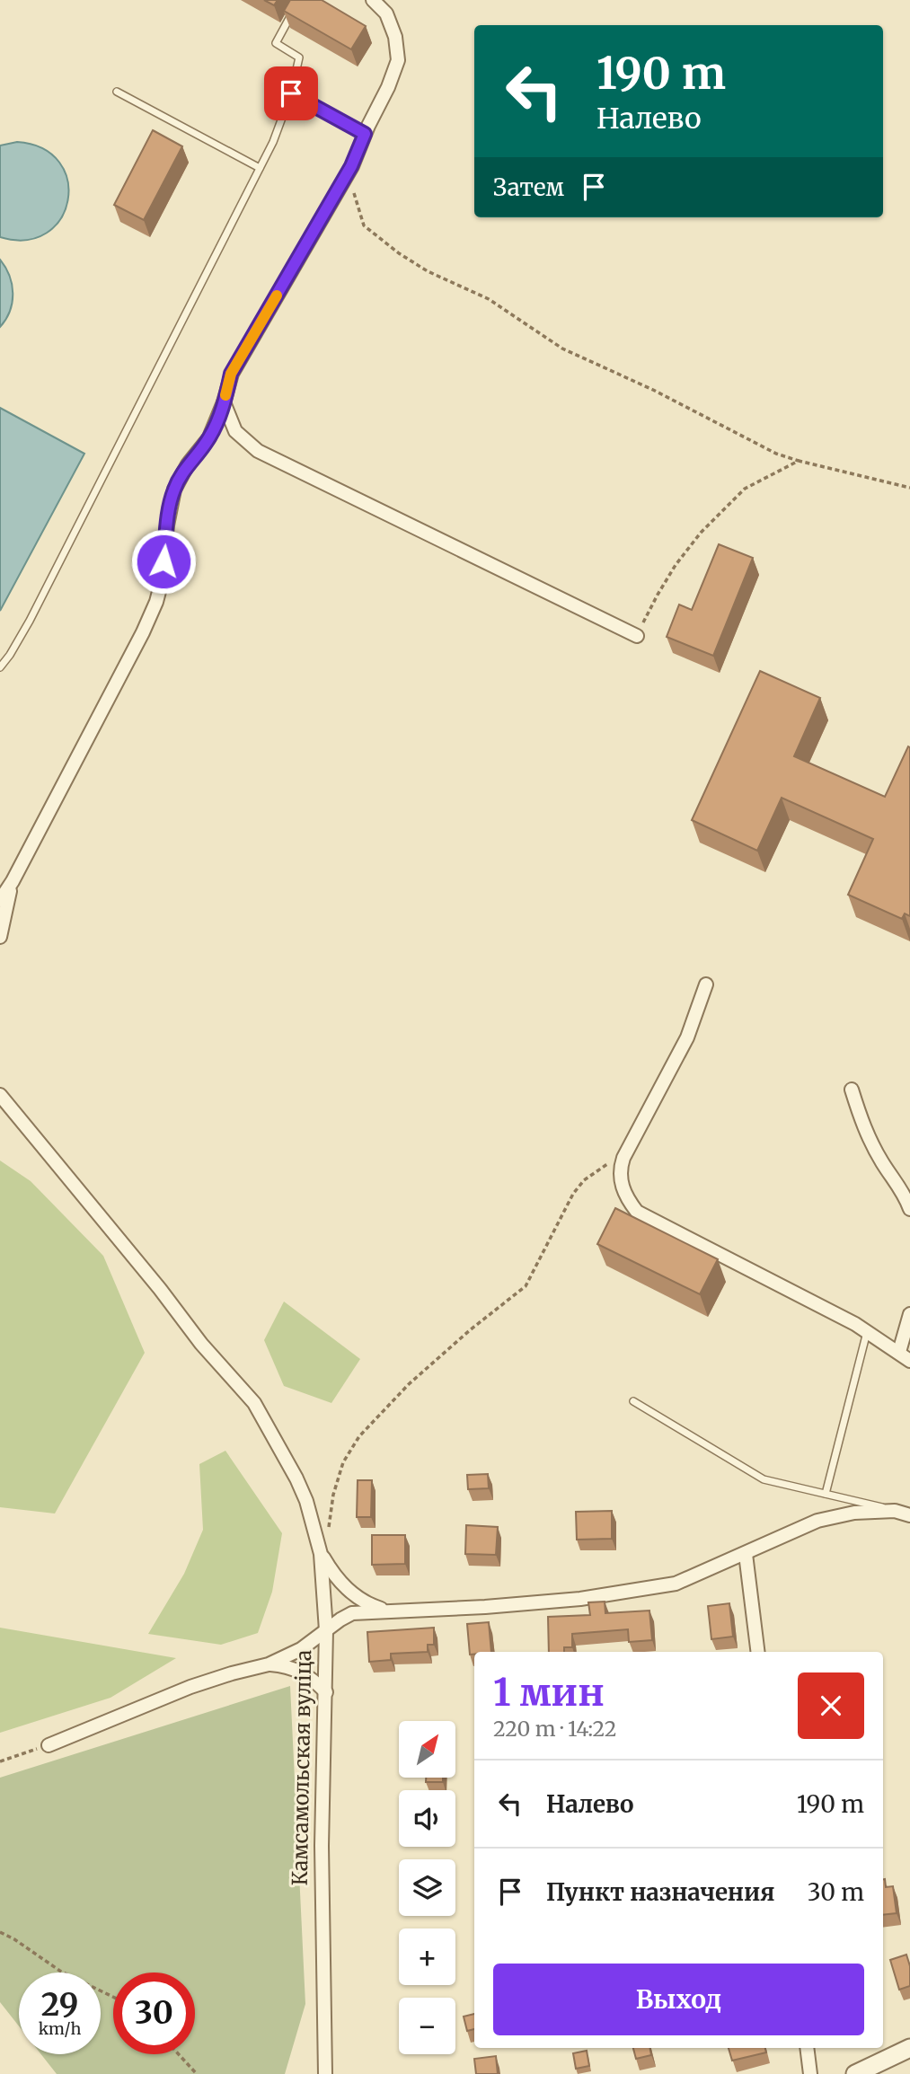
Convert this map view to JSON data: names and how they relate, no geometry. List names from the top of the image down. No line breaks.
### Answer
{"streets":{"street":["Камсамольская вуліца"]},"north":"top right","page":{"turn":["190 m","Налево"],"then":"Затем","heading":["1 мин","220 m · 14:22"],"map_buttons":["+","−"],"list":[{"name":"Налево","value":"190 m"},{"name":"Пункт назначения","value":"30 m"}],"buttons":"Выход","speed":"29 km/h","limit":"30"}}
